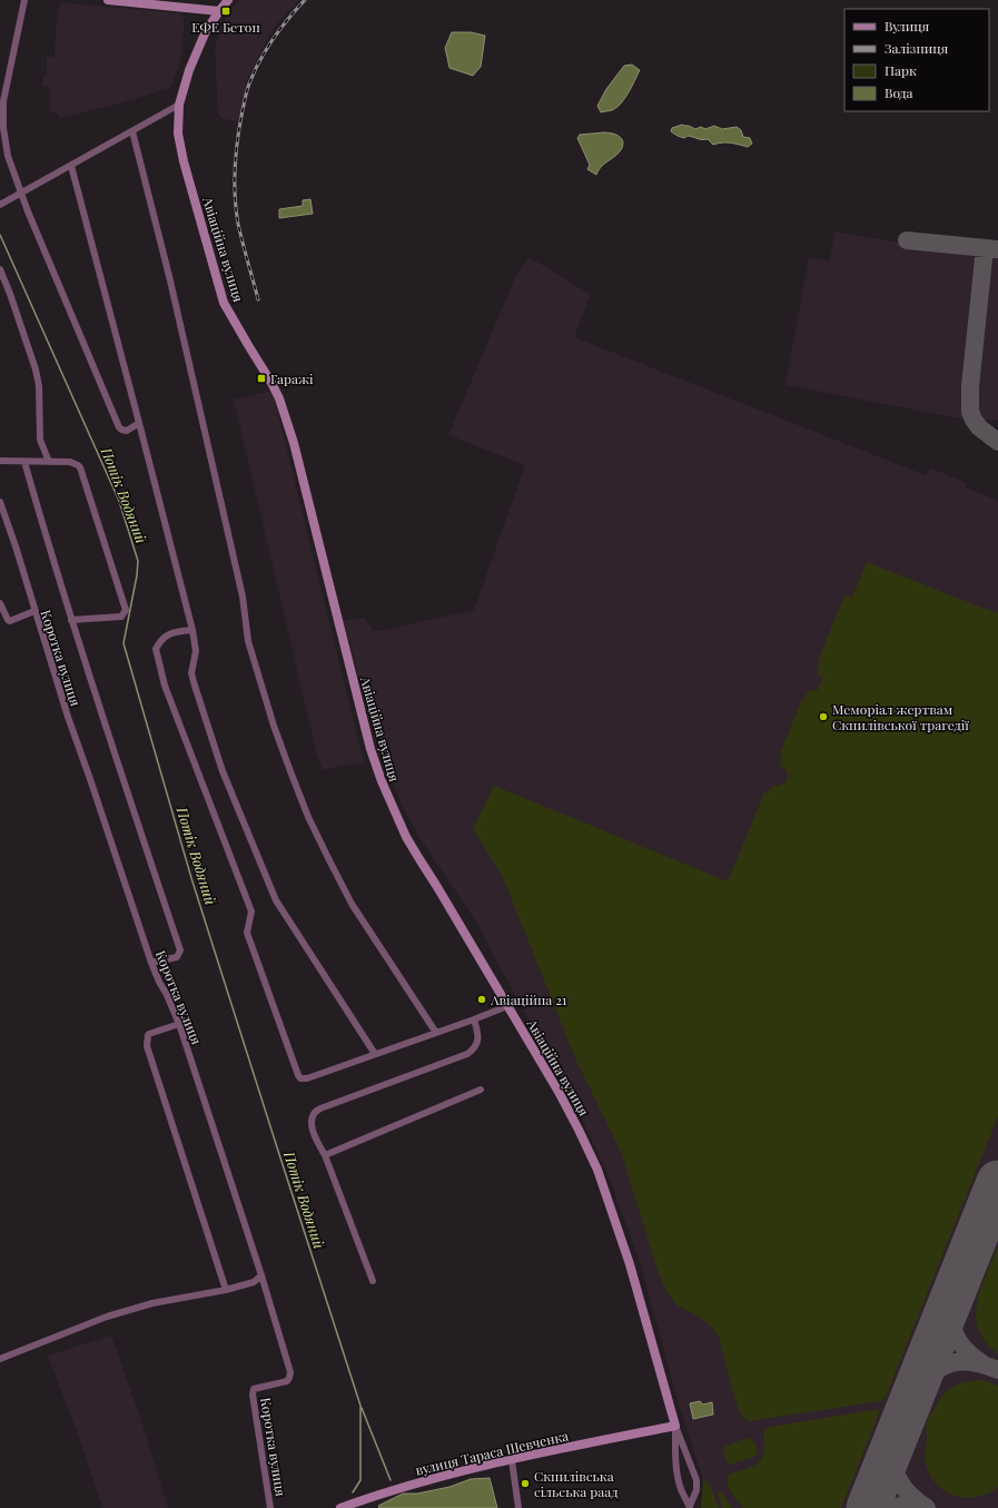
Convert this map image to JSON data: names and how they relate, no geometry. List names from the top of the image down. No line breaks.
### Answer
{"streets":{"street":["Авіаційна вулиця","Коротка вулиця","вулиця Тараса Шевченка"]},"crossings":[["Авіаційна вулиця","вулиця Тараса Шевченка"]],"water":["Потік Водяний"],"places":{"transit":["ЕФЕ Бетон","Гаражі"],"other":["Меморіал жертвам Скнилівської трагедії","Авіаційна 21","Скнилівська сільська раад"]},"legend":["Вулиця","Залізниця","Парк","Вода"]}
